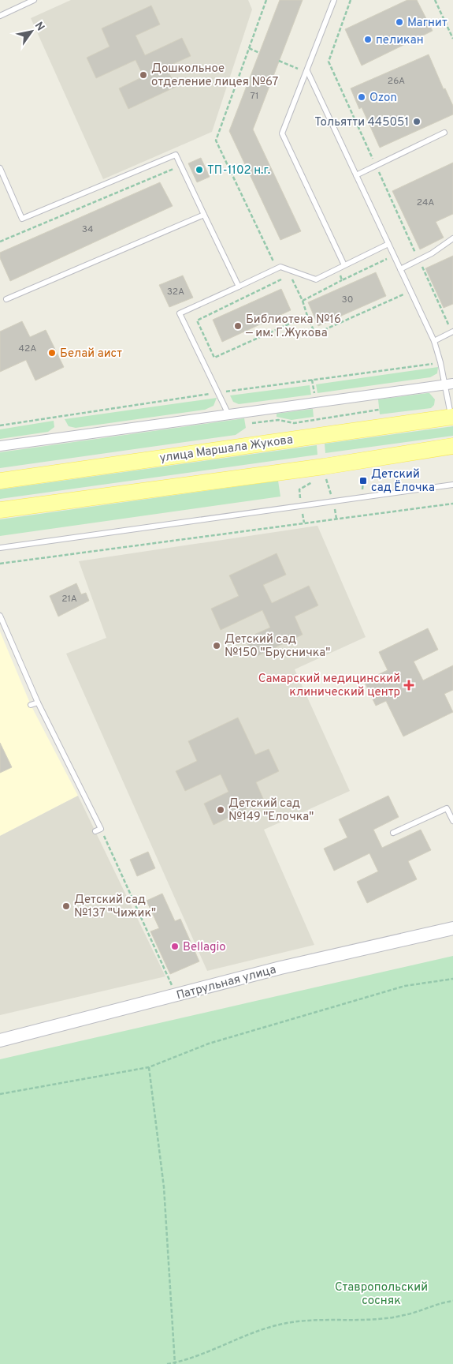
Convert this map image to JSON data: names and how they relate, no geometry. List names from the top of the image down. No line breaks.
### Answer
{"streets":{"main road":["улица Маршала Жукова"],"street":["Патрульная улица"]},"parks":["Ставропольский сосняк"],"places":{"other":["Магнит","пеликан","Дошкольное отделение лицея №67","Ozon","Тольятти 445051","ТП-1102 н.г.","Библиотека №16 — им. Г.Жукова","Белай аист","Детский сад №150 \"Брусничка\"","Детский сад №149 \"Елочка\"","Детский сад №137 \"Чижик\"","Bellagio"],"transit":["Детский сад Ёлочка"],"health":["Самарский медицинский клинический центр"]},"house_numbers":["26А","71","24А","34","32А","30","42А","21А"],"north":"top right"}
